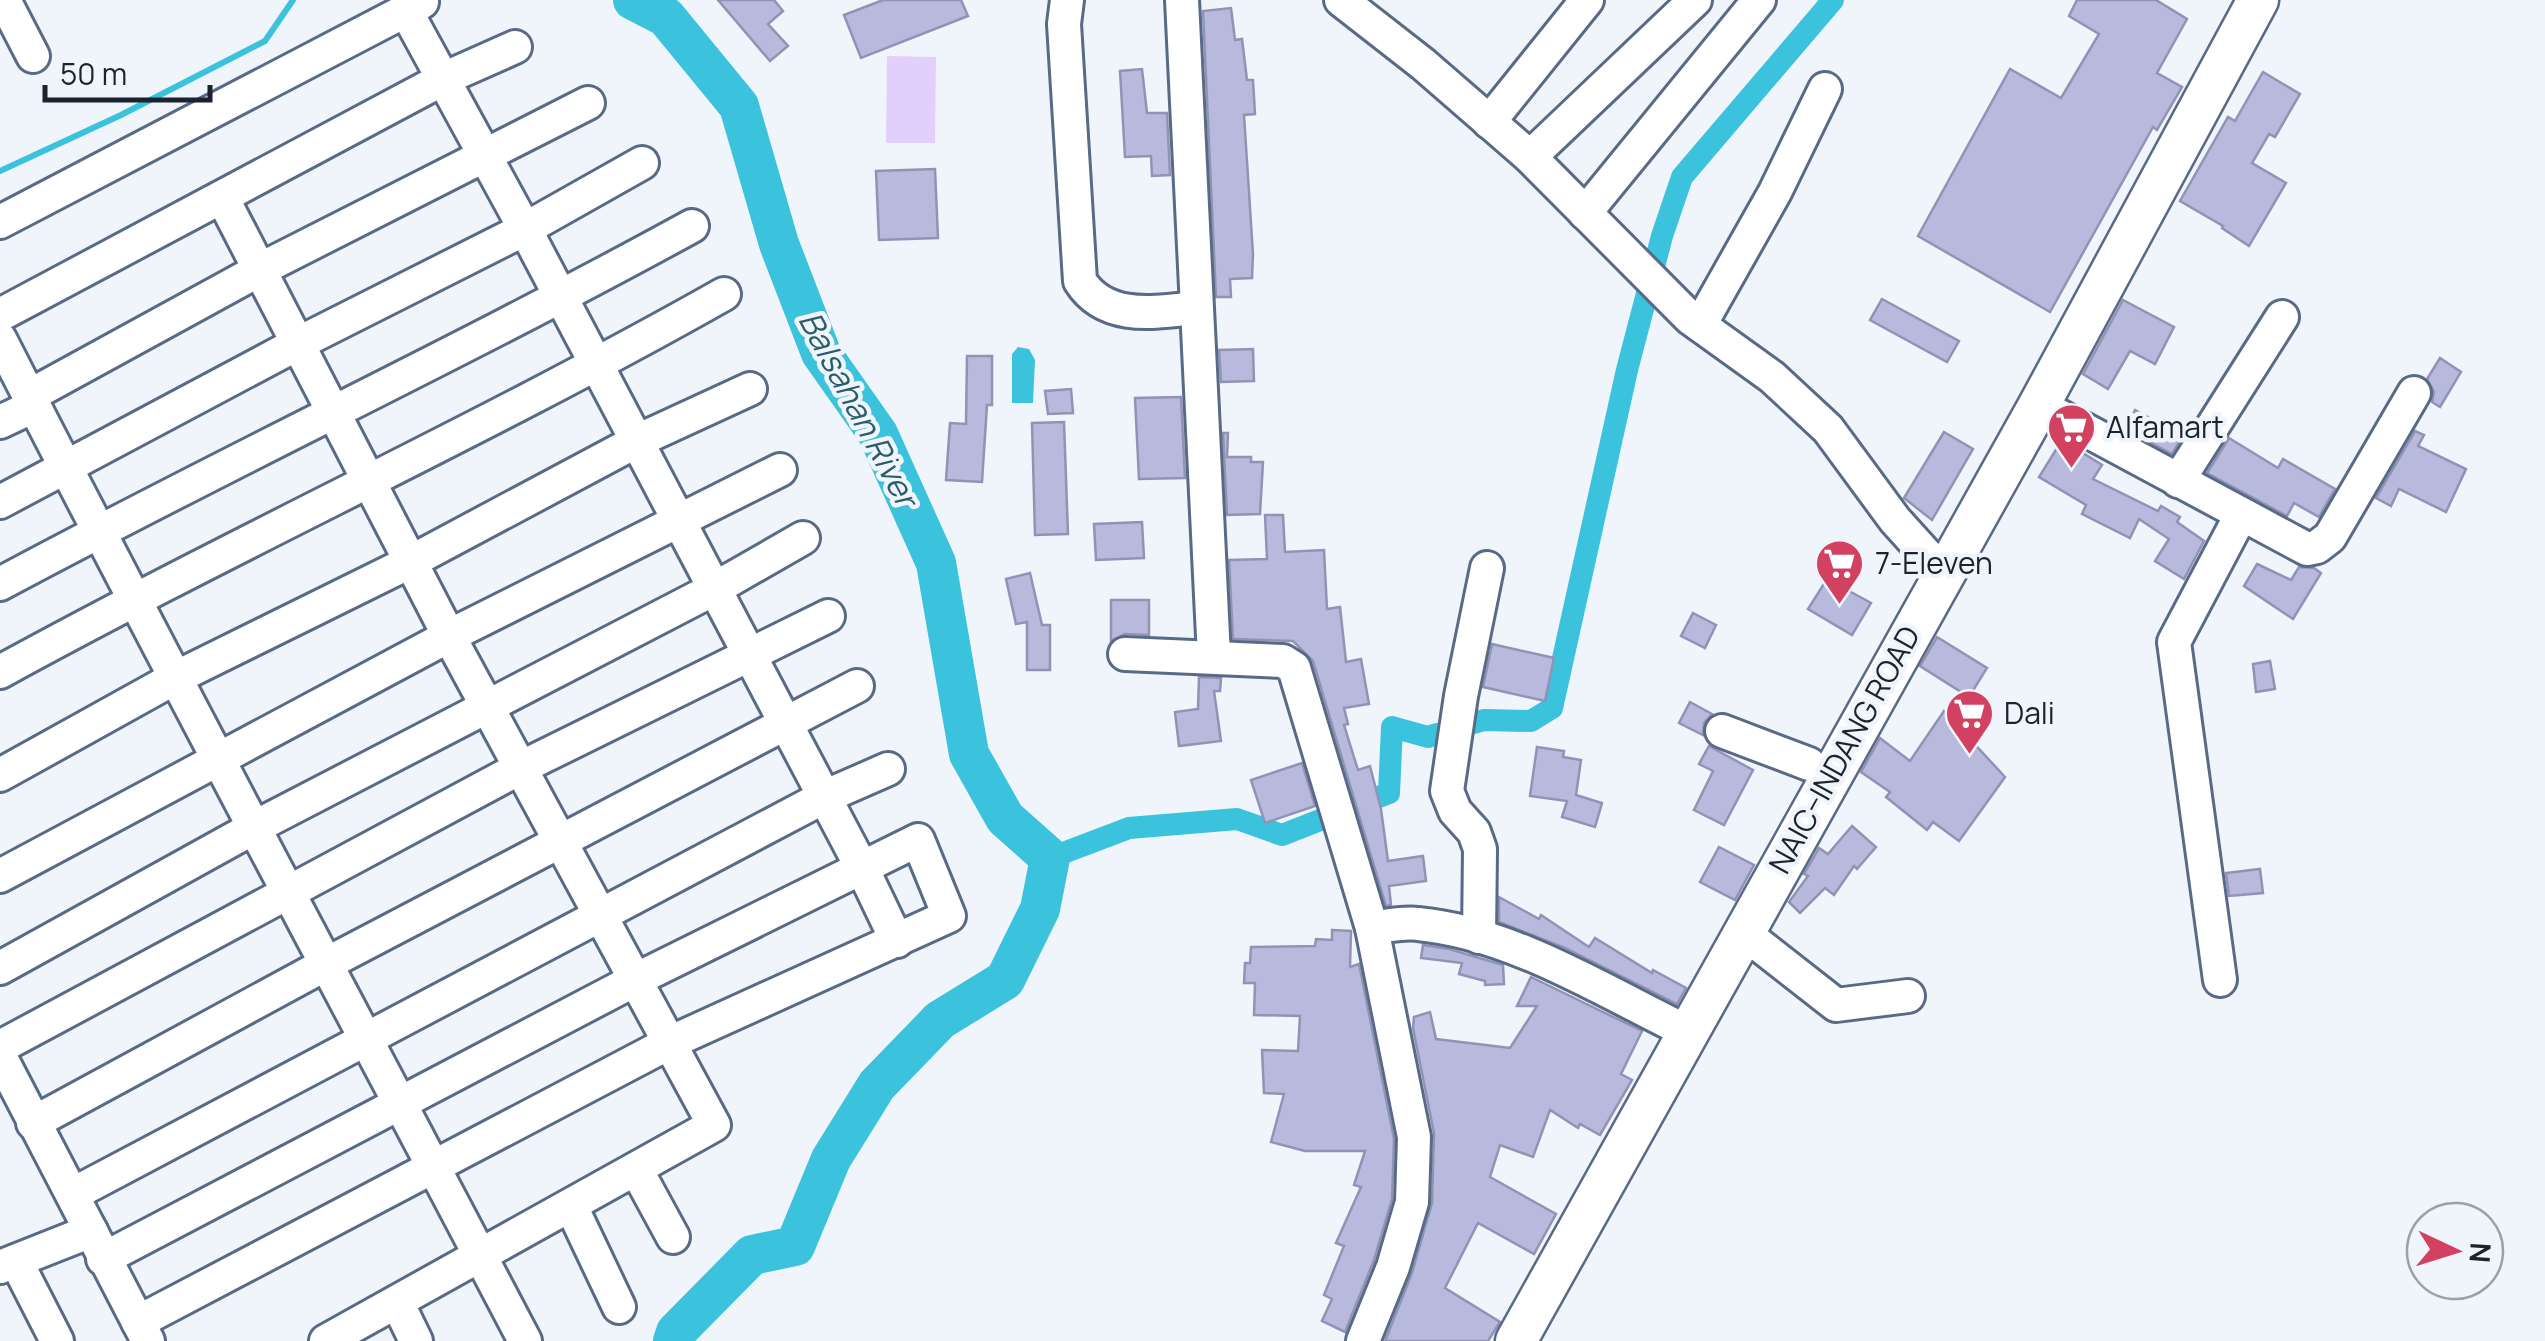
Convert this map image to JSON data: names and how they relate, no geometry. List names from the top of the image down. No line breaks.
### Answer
{"streets":{"main road":["NAIC–INDANG ROAD"]},"water":["Balsahan River"],"places":{"supermarket":["Alfamart","7-Eleven","Dali"]},"scale_bar":"50 m","north":"right"}
